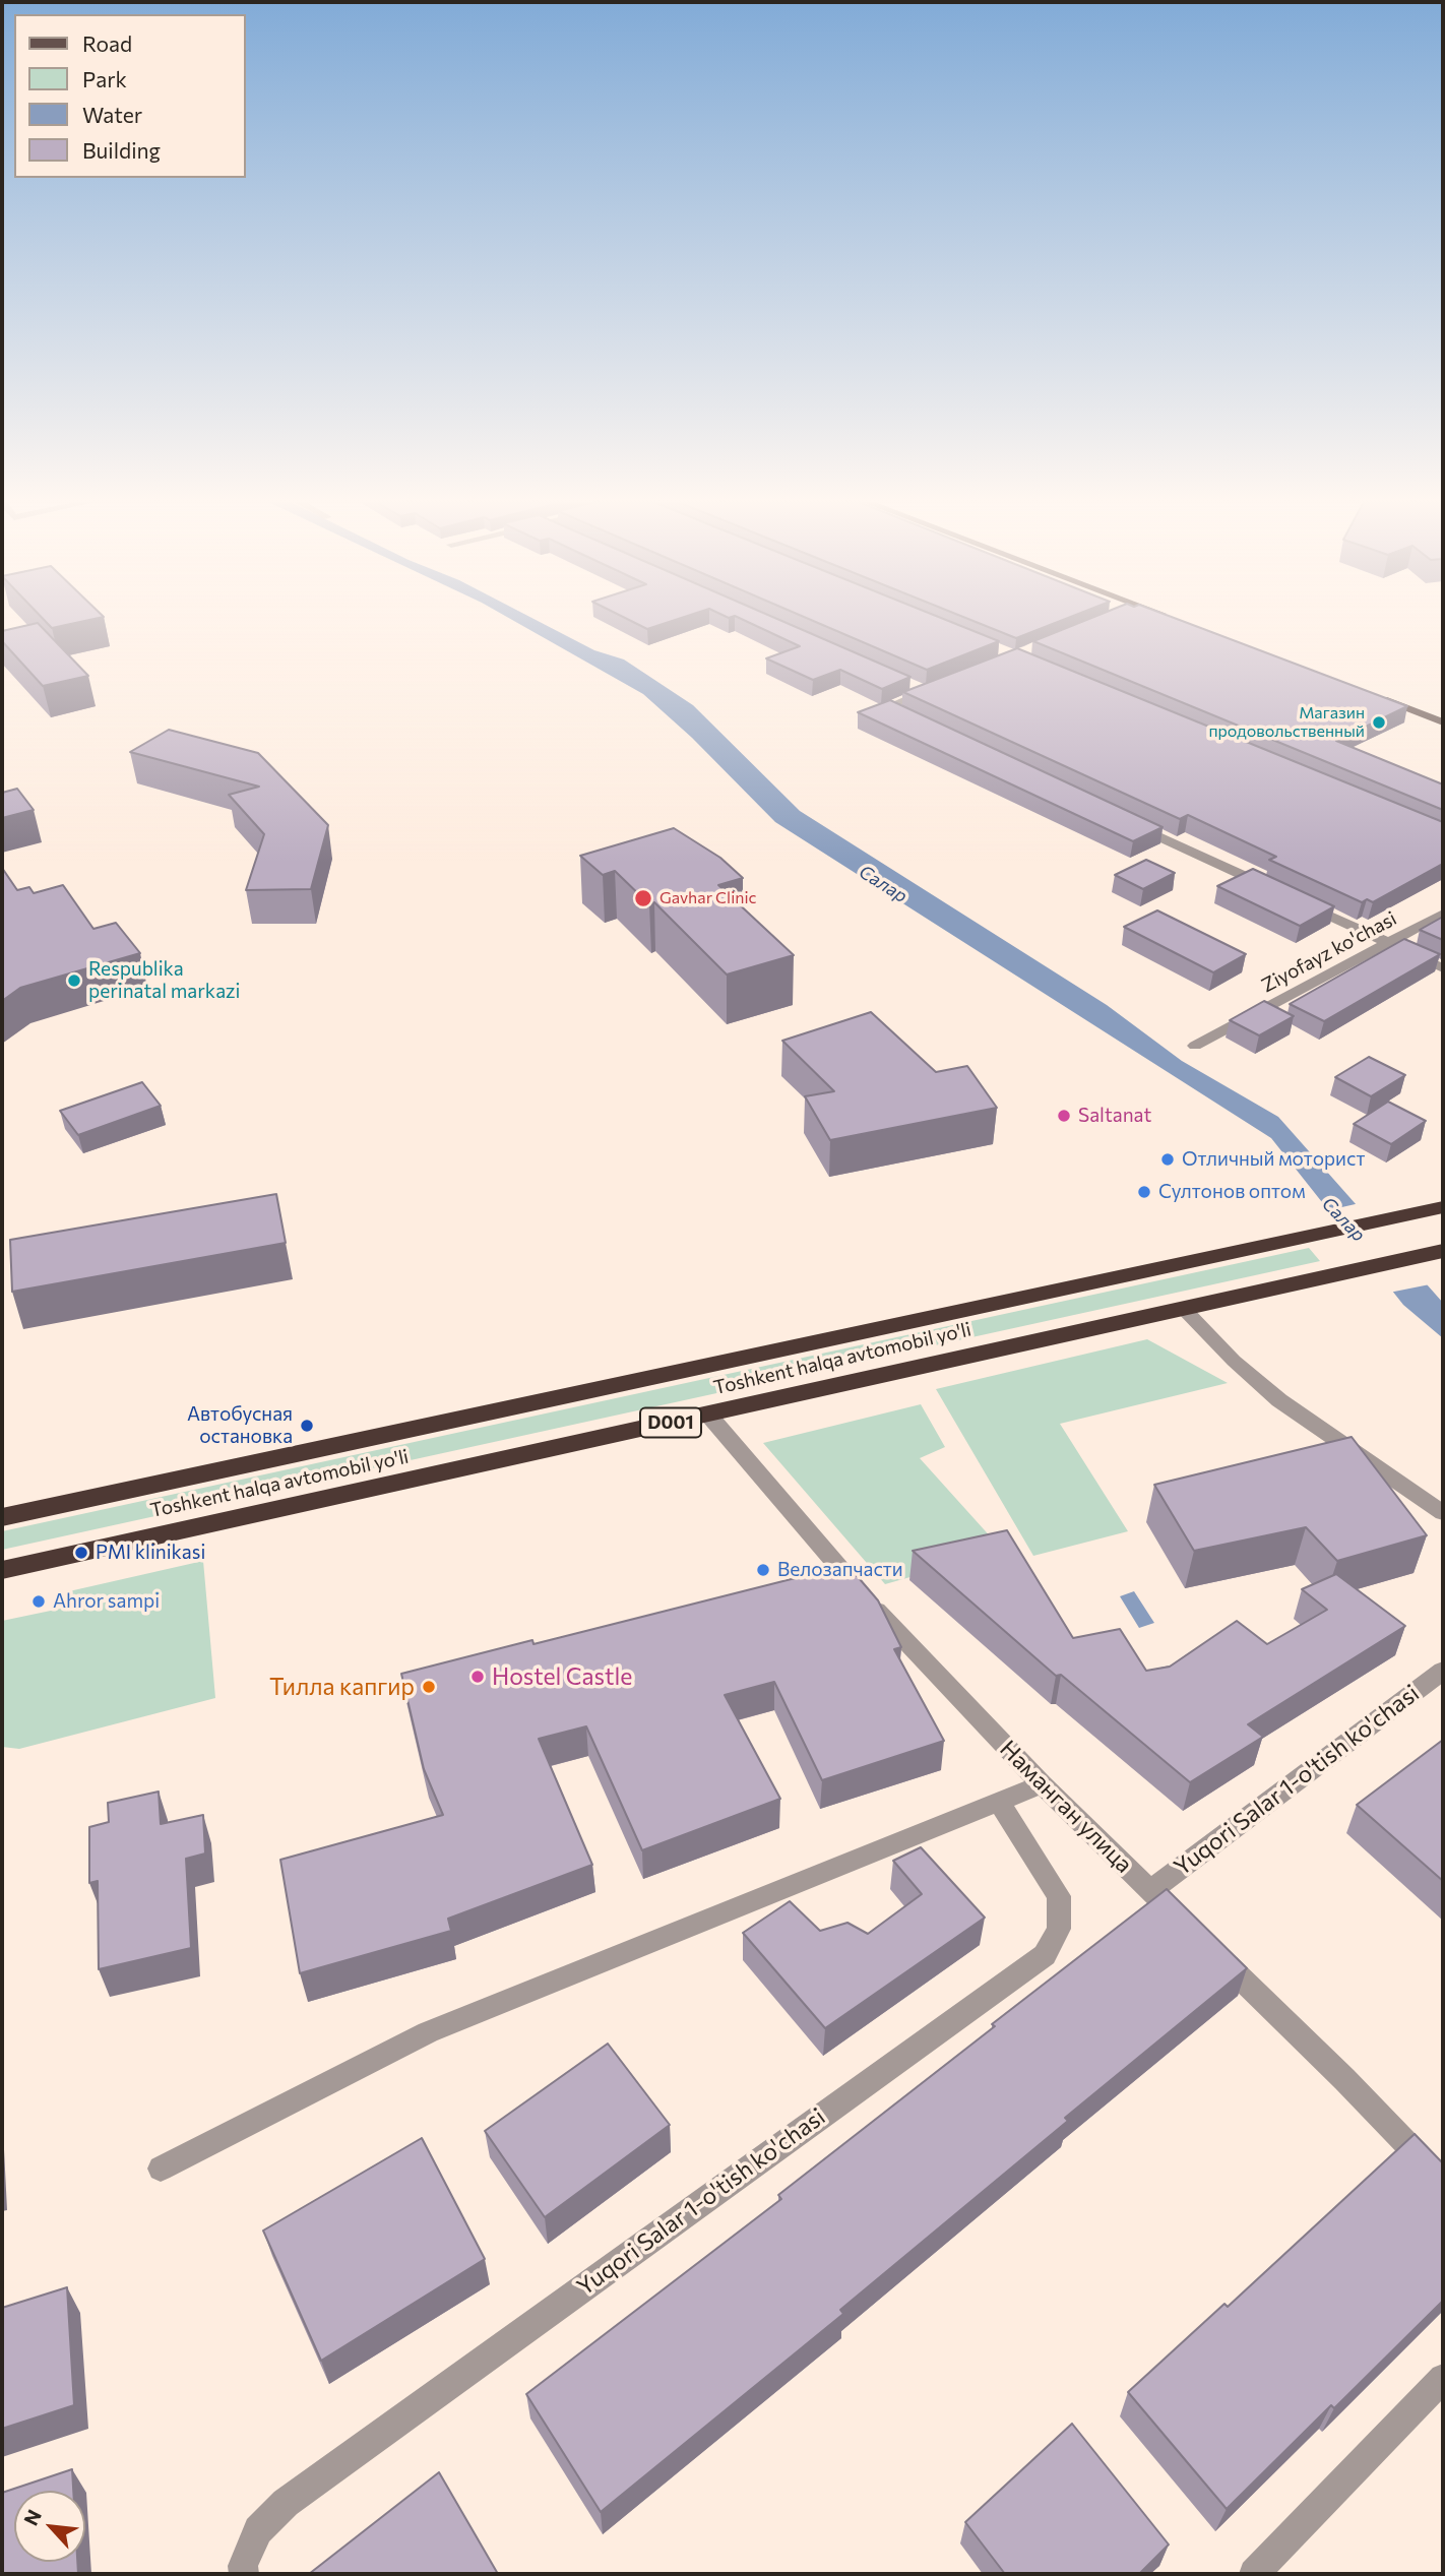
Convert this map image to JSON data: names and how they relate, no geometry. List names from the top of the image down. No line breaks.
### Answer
{"streets":{"highway":["Toshkent halqa avtomobil yo'li","D001"],"street":["Ziyofayz ko'chasi","Yuqori Salar 1-o'tish ko'chasi","Наманган улица"]},"crossings":[["Toshkent halqa avtomobil yo'li","Наманган улица"],["Yuqori Salar 1-o'tish ko'chasi","Наманган улица"]],"water":["Салар"],"places":["Магазин продовольственный","Gavhar Clinic","Respublika perinatal markazi","Saltanat","Отличный моторист","Султонов оптом","Автобусная остановка","PMI klinikasi","Велозапчасти","Ahror sampi","Hostel Castle","Тилла капгир"],"legend":["Road","Park","Water","Building"],"north":"top left"}
